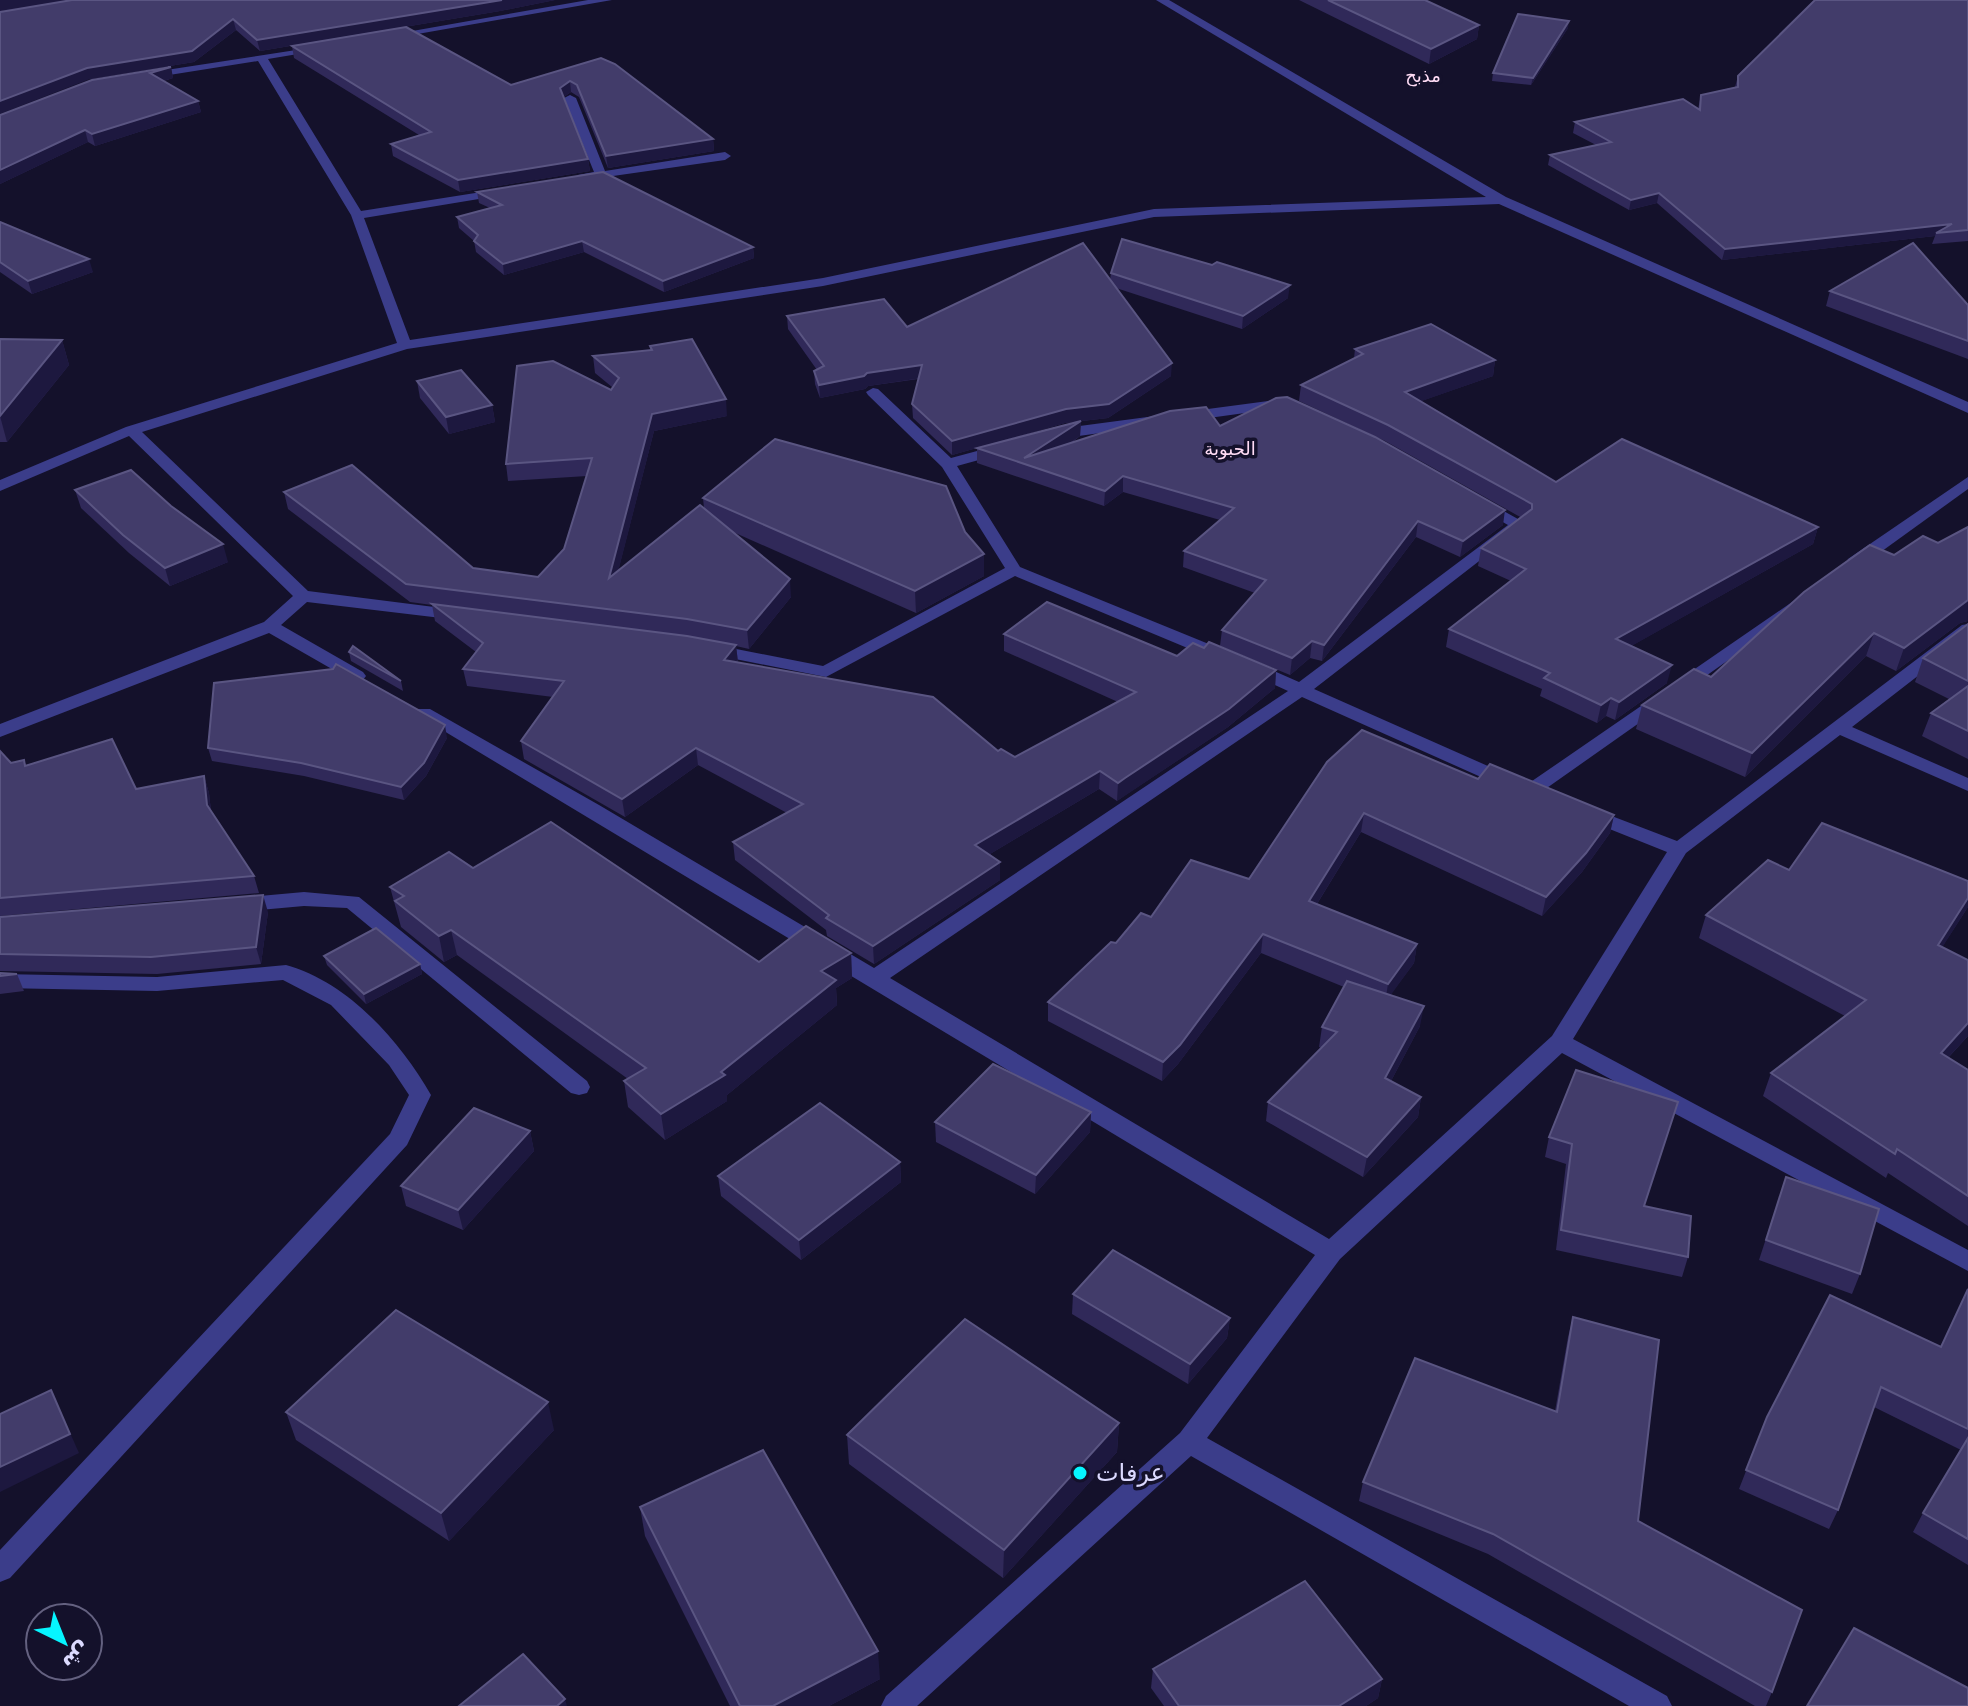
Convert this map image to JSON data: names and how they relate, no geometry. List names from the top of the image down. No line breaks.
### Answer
{"districts":["مذبح","الحبوبة"],"places":["عرفات"],"north":"bottom right"}
